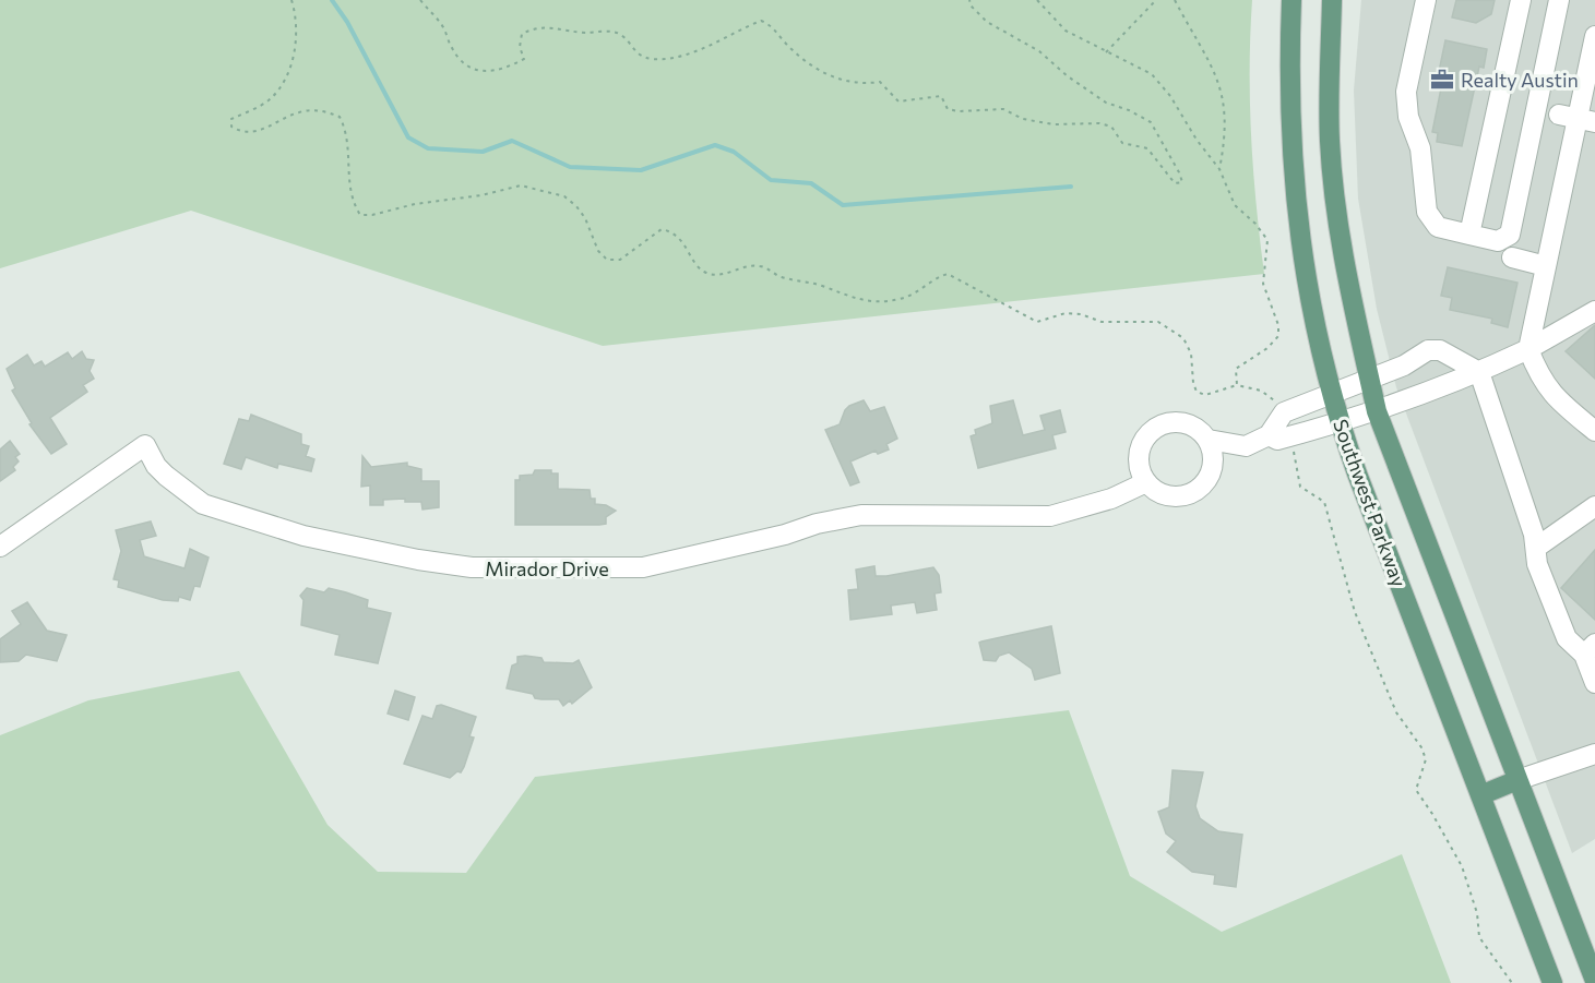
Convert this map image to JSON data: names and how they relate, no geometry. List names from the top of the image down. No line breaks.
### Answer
{"streets":{"main road":["Southwest Parkway"],"street":["Mirador Drive"]},"places":{"office":["Realty Austin"]}}
